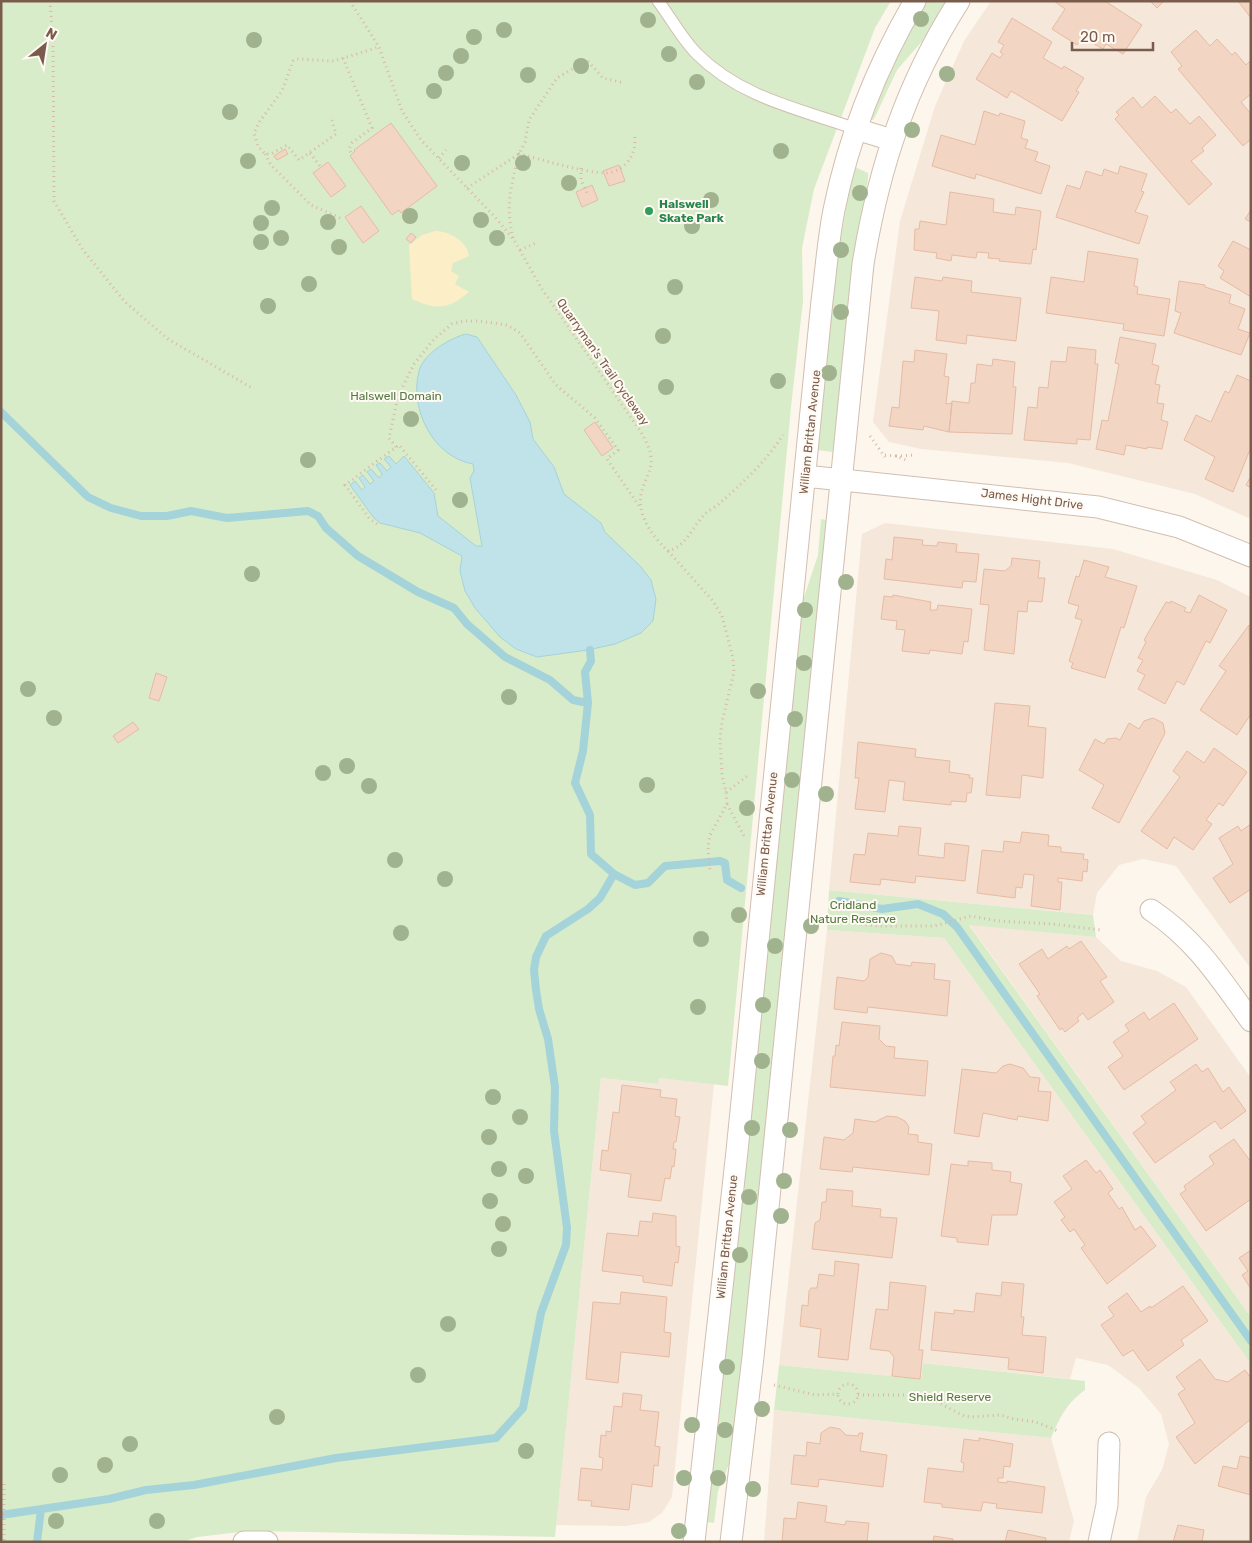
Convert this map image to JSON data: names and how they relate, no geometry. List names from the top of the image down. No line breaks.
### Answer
{"streets":{"street":["William Brittan Avenue","James Hight Drive"],"path":["Quarryman's Trail Cycleway"]},"crossings":[["William Brittan Avenue","James Hight Drive"]],"parks":["Halswell Domain","Cridland Nature Reserve","Shield Reserve"],"places":["Halswell Skate Park"],"scale_bar":"20 m","north":"top right"}
